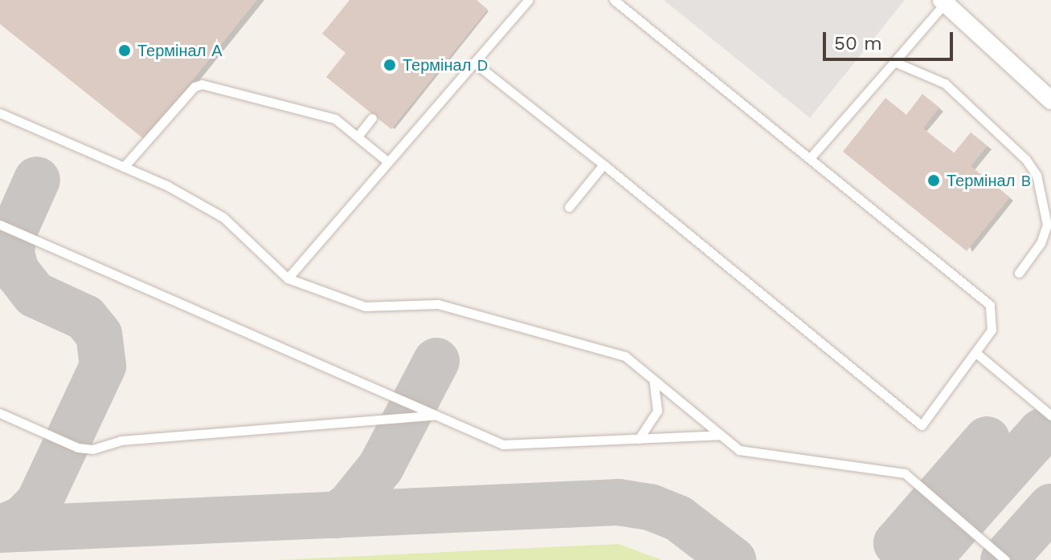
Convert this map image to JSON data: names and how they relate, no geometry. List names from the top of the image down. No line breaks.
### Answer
{"places":["Термінал А","Термінал D","Термінал B"],"scale_bar":"50 m"}
